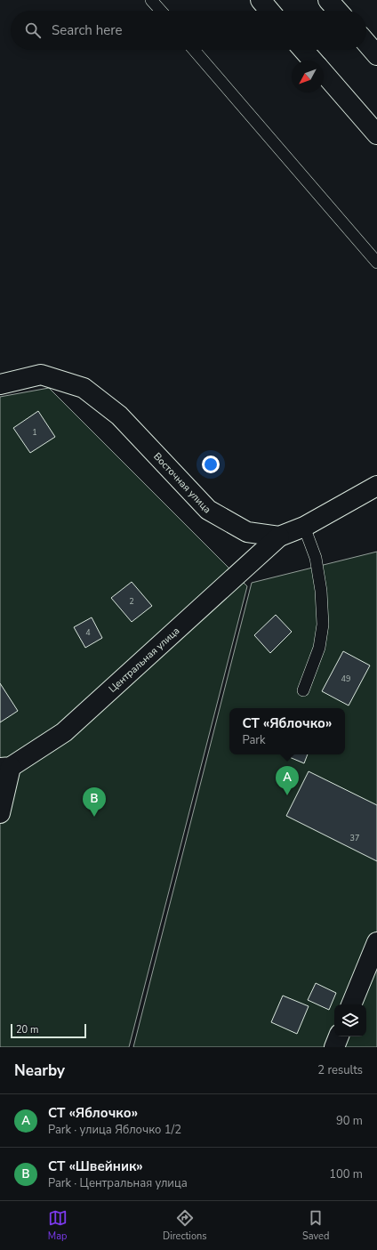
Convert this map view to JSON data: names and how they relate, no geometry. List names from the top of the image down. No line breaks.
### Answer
{"streets":{"street":["Восточная улица","Центральная улица"]},"crossings":[["Восточная улица","Центральная улица"]],"house_numbers":["1","2","4","49","37"],"scale_bar":"20 m","north":"bottom left","page":{"search":"Search here","popup":["СТ «Яблочко»","Park"],"pins":["A","B"],"scale":"20 m","heading":["Nearby","2 results"],"list":[{"mark":"A","name":"СТ «Яблочко»","note":"Park · улица Яблочко 1/2","value":"90 m"},{"mark":"B","name":"СТ «Швейник»","note":"Park · Центральная улица","value":"100 m"}],"nav":["Map","Directions","Saved"]}}
